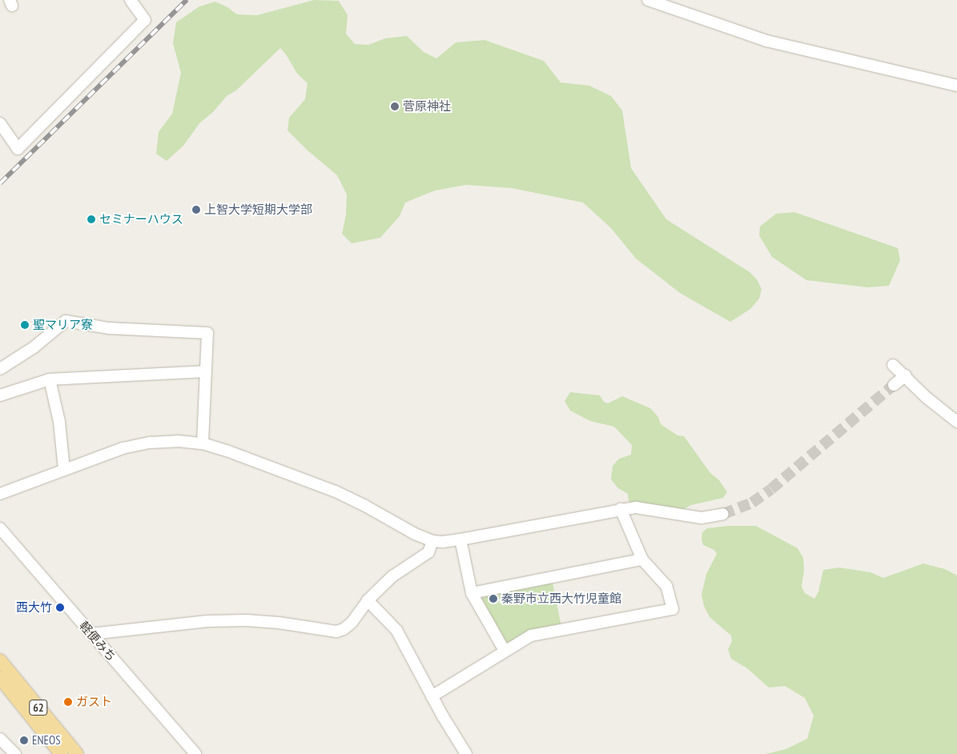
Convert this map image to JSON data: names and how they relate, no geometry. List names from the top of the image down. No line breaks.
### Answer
{"streets":{"main road":["62"],"street":["軽便みち"]},"places":["菅原神社","上智大学短期大学部","セミナーハウス","聖マリア寮","秦野市立西大竹児童館","西大竹","ガスト","ENEOS"]}
